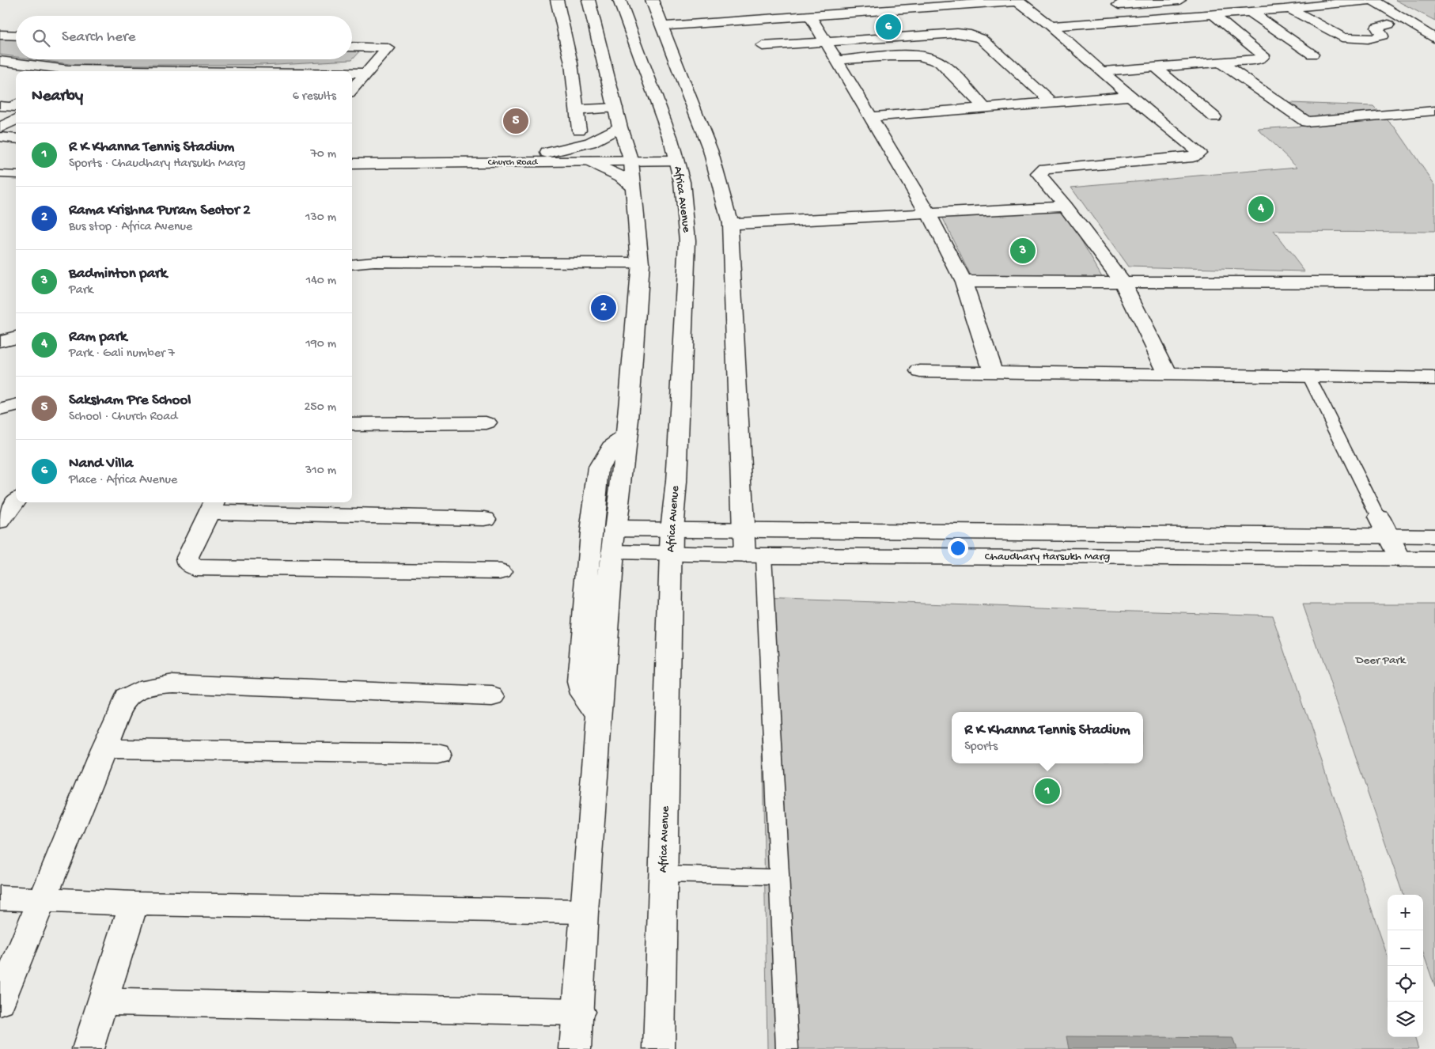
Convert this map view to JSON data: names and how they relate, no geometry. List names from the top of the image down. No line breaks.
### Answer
{"streets":{"street":["Church Road","Africa Avenue","Chaudhary Harsukh Marg"]},"crossings":[["Church Road","Africa Avenue"],["Africa Avenue","Chaudhary Harsukh Marg"]],"parks":["Deer Park"],"page":{"pins":["6","5","4","3","2","1"],"search":"Search here","heading":["Nearby","6 results"],"list":[{"mark":"1","name":"R K Khanna Tennis Stadium","note":"Sports · Chaudhary Harsukh Marg","value":"70 m"},{"mark":"2","name":"Rama Krishna Puram Sector 2","note":"Bus stop · Africa Avenue","value":"130 m"},{"mark":"3","name":"Badminton park","note":"Park","value":"140 m"},{"mark":"4","name":"Ram park","note":"Park · Gali number 7","value":"190 m"},{"mark":"5","name":"Saksham Pre School","note":"School · Church Road","value":"250 m"},{"mark":"6","name":"Nand Villa","note":"Place · Africa Avenue","value":"310 m"}],"popup":["R K Khanna Tennis Stadium","Sports"],"map_buttons":["+","−"]}}
